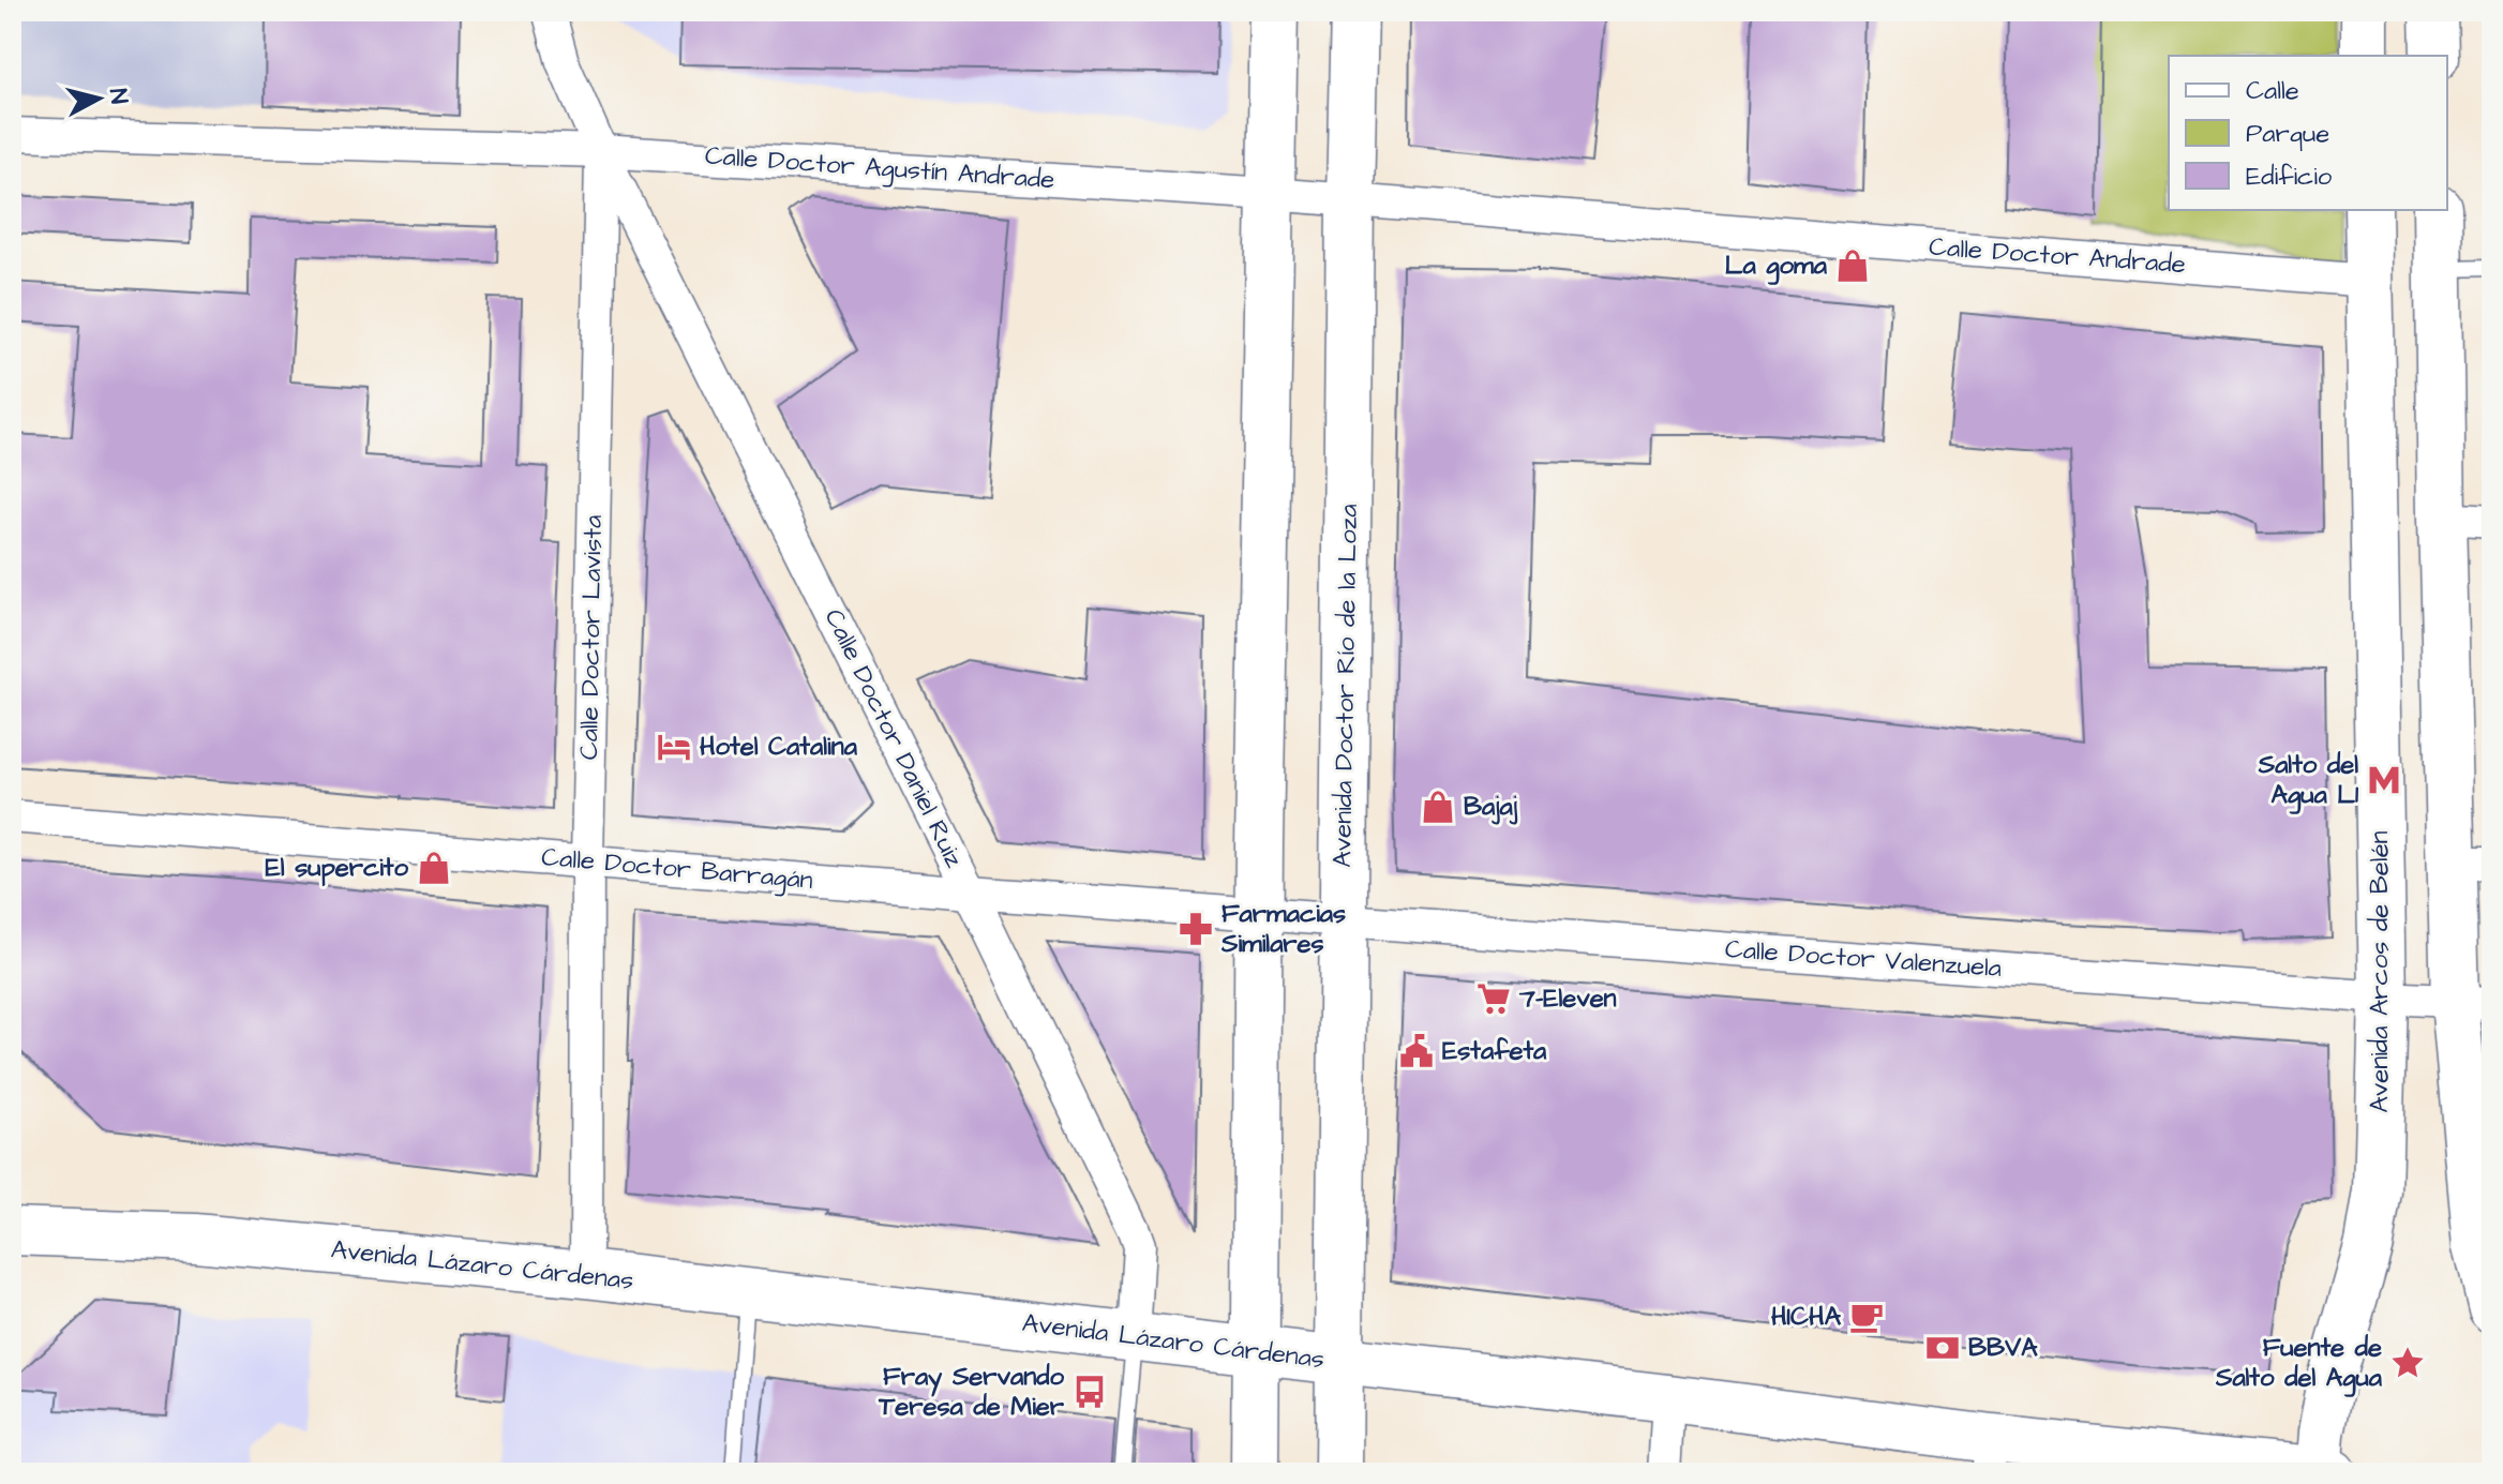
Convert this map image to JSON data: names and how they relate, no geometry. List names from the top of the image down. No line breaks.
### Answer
{"streets":{"main road":["Avenida Doctor Río de la Loza","Avenida Arcos de Belén","Avenida Lázaro Cárdenas"],"street":["Calle Doctor Agustín Andrade","Calle Doctor Andrade","Calle Doctor Lavista","Calle Doctor Daniel Ruiz","Calle Doctor Barragán","Calle Doctor Valenzuela"]},"crossings":[["Calle Doctor Agustín Andrade","Calle Doctor Andrade"],["Calle Doctor Agustín Andrade","Calle Doctor Lavista"],["Calle Doctor Agustín Andrade","Avenida Doctor Río de la Loza"],["Calle Doctor Agustín Andrade","Calle Doctor Daniel Ruiz"],["Calle Doctor Andrade","Avenida Arcos de Belén"],["Calle Doctor Lavista","Calle Doctor Daniel Ruiz"],["Calle Doctor Lavista","Calle Doctor Barragán"],["Calle Doctor Lavista","Avenida Lázaro Cárdenas"],["Avenida Doctor Río de la Loza","Calle Doctor Barragán"],["Avenida Doctor Río de la Loza","Calle Doctor Valenzuela"],["Avenida Doctor Río de la Loza","Avenida Lázaro Cárdenas"],["Calle Doctor Daniel Ruiz","Calle Doctor Barragán"],["Calle Doctor Daniel Ruiz","Avenida Lázaro Cárdenas"],["Calle Doctor Barragán","Calle Doctor Valenzuela"],["Calle Doctor Valenzuela","Avenida Arcos de Belén"],["Avenida Arcos de Belén","Avenida Lázaro Cárdenas"]],"places":{"shop":["La goma","Bajaj","El supercito"],"hotel":["Hotel Catalina"],"metro station":["Salto del Agua L1"],"pharmacy":["Farmacias Similares"],"supermarket":["7-Eleven"],"public building":["Estafeta"],"cafe":["HICHA"],"bank":["BBVA"],"place":["Fuente de Salto del Agua"],"bus stop":["Fray Servando Teresa de Mier"]},"legend":["Calle","Parque","Edificio"],"north":"right"}
